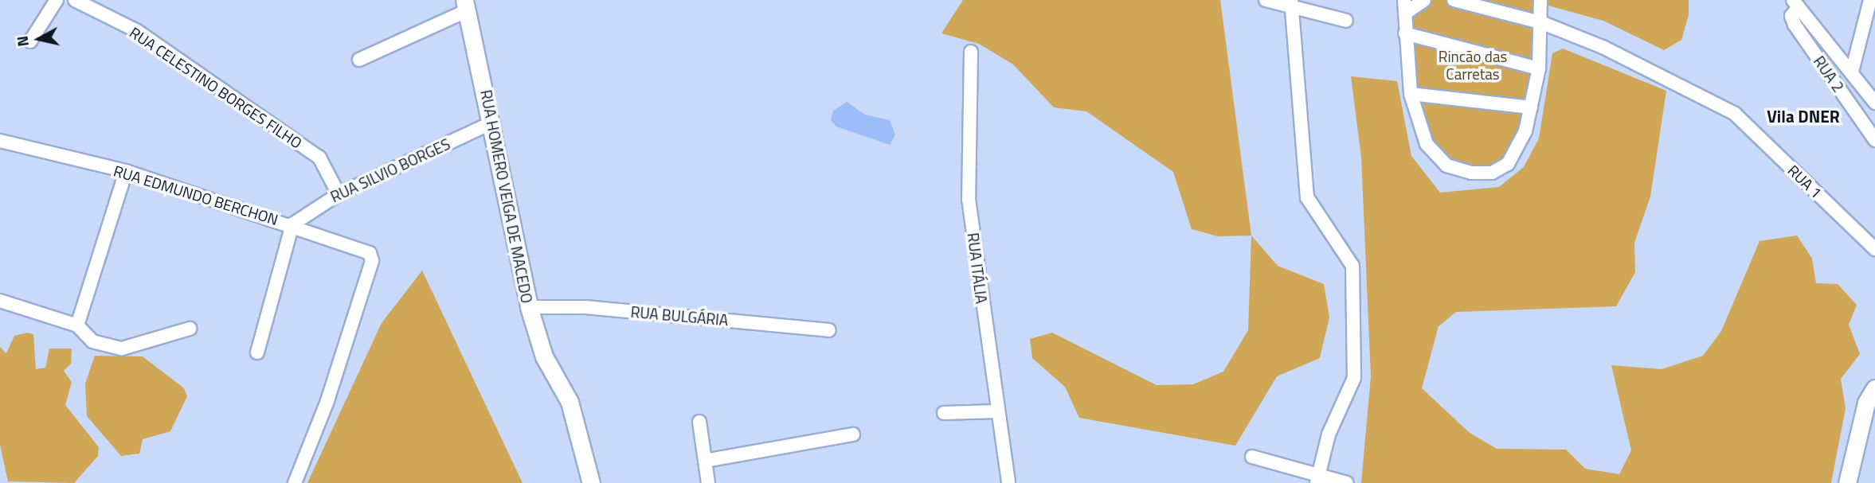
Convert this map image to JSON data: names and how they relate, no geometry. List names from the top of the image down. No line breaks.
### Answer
{"streets":{"street":["RUA 2","RUA CELESTINO BORGES FILHO","RUA SILVIO BORGES","RUA 1","RUA EDMUNDO BERCHON","RUA HOMERO VEIGA DE MACEDO","RUA ITÁLIA","RUA BULGÁRIA"]},"crossings":[["RUA CELESTINO BORGES FILHO","RUA SILVIO BORGES"],["RUA SILVIO BORGES","RUA EDMUNDO BERCHON"],["RUA SILVIO BORGES","RUA HOMERO VEIGA DE MACEDO"],["RUA HOMERO VEIGA DE MACEDO","RUA BULGÁRIA"]],"districts":["Vila DNER"],"parks":["Rincão das Carretas"],"north":"left"}
